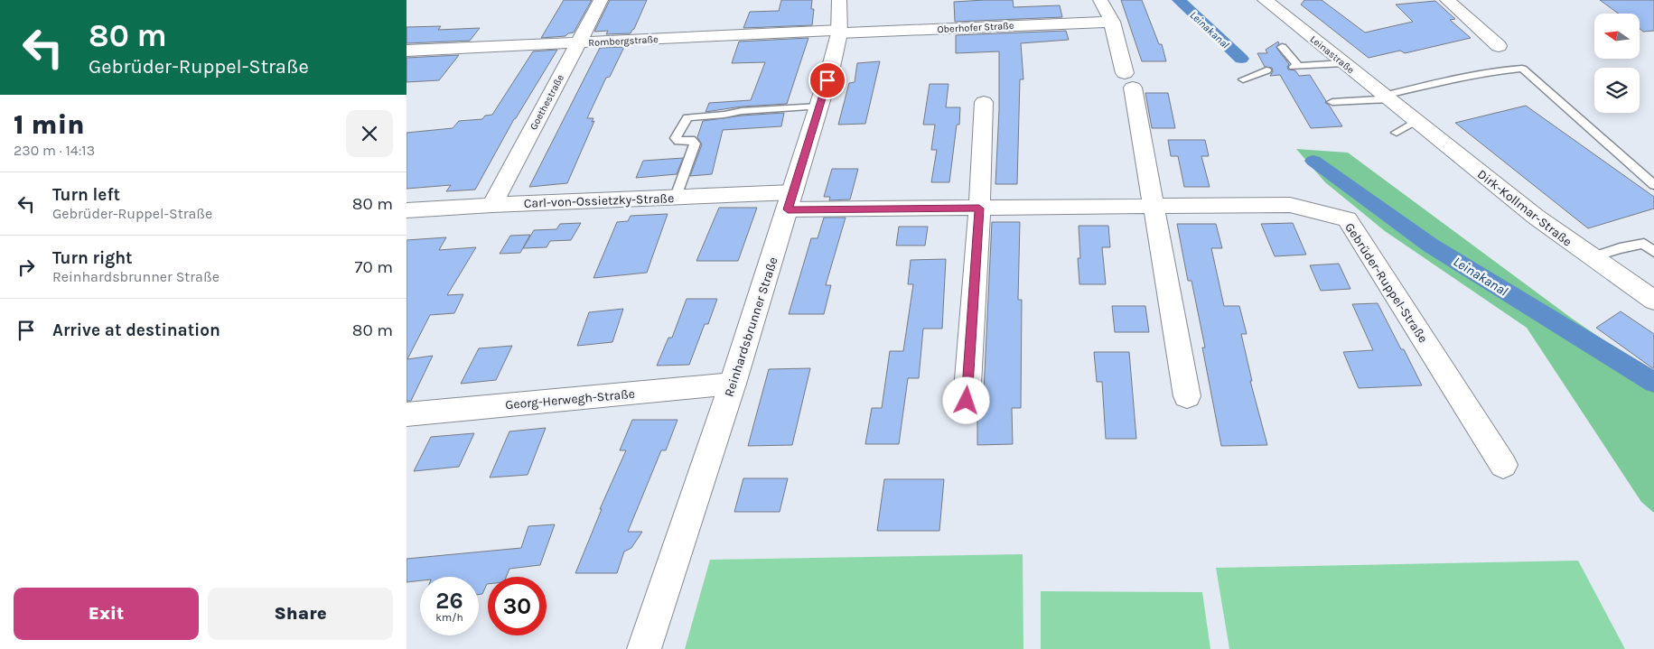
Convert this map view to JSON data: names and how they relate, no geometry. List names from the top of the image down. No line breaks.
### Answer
{"streets":{"street":["Oberhofer Straße","Rombergstraße","Leinastraße","Goethestraße","Carl-von-Ossietzky-Straße","Dirk-Kollmar-Straße","Gebrüder-Ruppel-Straße","Reinhardsbrunner Straße","Georg-Herwegh-Straße"]},"crossings":[["Oberhofer Straße","Rombergstraße"],["Oberhofer Straße","Reinhardsbrunner Straße"],["Rombergstraße","Goethestraße"],["Rombergstraße","Reinhardsbrunner Straße"],["Leinastraße","Dirk-Kollmar-Straße"],["Goethestraße","Carl-von-Ossietzky-Straße"],["Carl-von-Ossietzky-Straße","Gebrüder-Ruppel-Straße"],["Carl-von-Ossietzky-Straße","Reinhardsbrunner Straße"],["Gebrüder-Ruppel-Straße","Reinhardsbrunner Straße"],["Reinhardsbrunner Straße","Georg-Herwegh-Straße"]],"water":["Leinakanal"],"north":"left","page":{"turn":["80 m","Gebrüder-Ruppel-Straße"],"heading":["1 min","230 m · 14:13"],"list":[{"name":"Turn left","note":"Gebrüder-Ruppel-Straße","value":"80 m"},{"name":"Turn right","note":"Reinhardsbrunner Straße","value":"70 m"},{"name":"Arrive at destination","value":"80 m"}],"speed":"26 km/h","limit":"30","buttons":["Exit","Share"]}}
